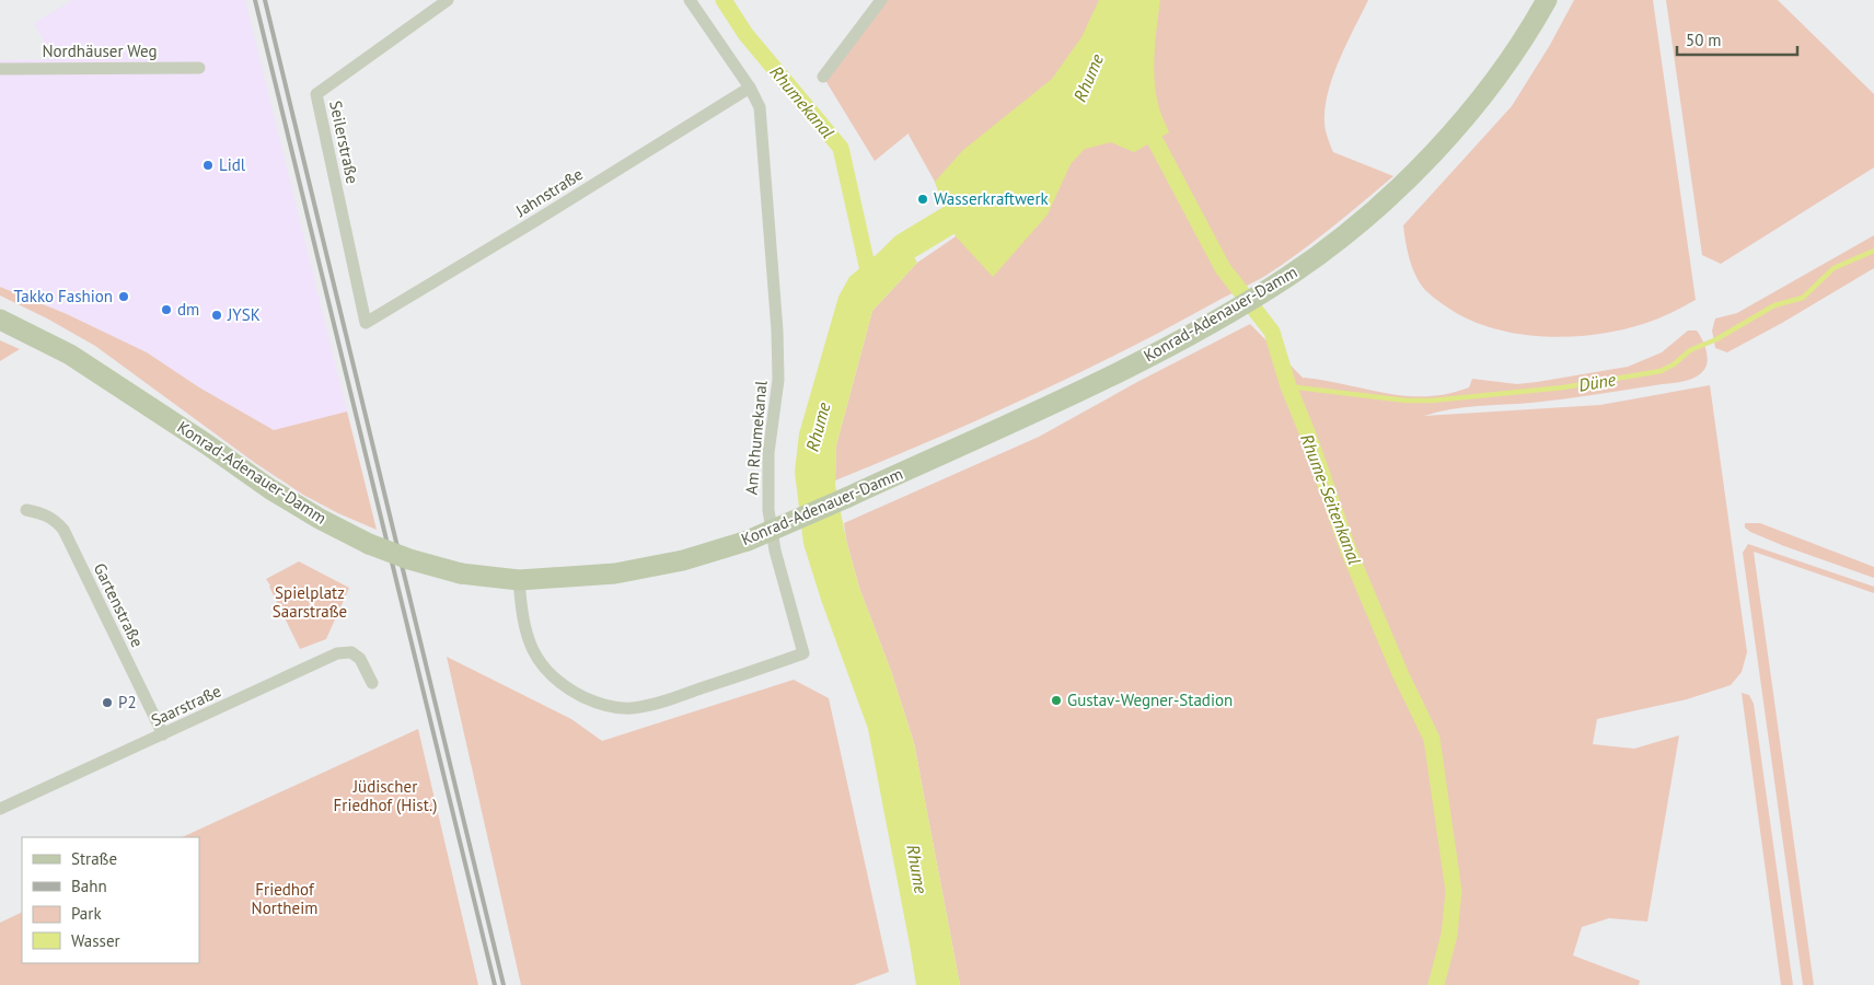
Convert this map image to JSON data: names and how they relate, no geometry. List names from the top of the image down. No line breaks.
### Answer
{"streets":{"main road":["Konrad-Adenauer-Damm"],"street":["Nordhäuser Weg","Seilerstraße","Jahnstraße","Am Rhumekanal","Gartenstraße","Saarstraße"]},"crossings":[["Seilerstraße","Jahnstraße"],["Jahnstraße","Am Rhumekanal"],["Konrad-Adenauer-Damm","Am Rhumekanal"],["Gartenstraße","Saarstraße"]],"water":["Rhume","Rhumekanal","Düne","Rhume-Seitenkanal"],"parks":["Spielplatz Saarstraße","Jüdischer Friedhof (Hist.)","Friedhof Northeim"],"places":["Lidl","Wasserkraftwerk","Takko Fashion","dm","JYSK","Gustav-Wegner-Stadion","P2"],"legend":["Straße","Bahn","Park","Wasser"],"scale_bar":"50 m"}
